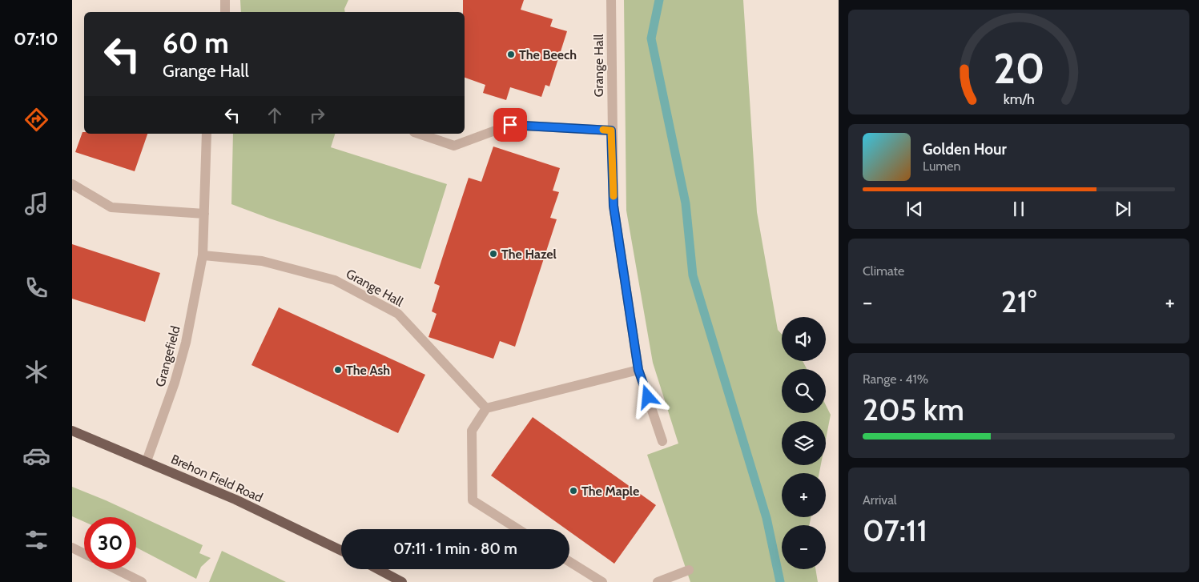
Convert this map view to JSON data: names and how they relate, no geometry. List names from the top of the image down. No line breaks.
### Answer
{"streets":{"main road":["Brehon Field Road"],"street":["Grange Hall","Grangefield"]},"crossings":[["Grange Hall","Grangefield"],["Grangefield","Brehon Field Road"]],"places":["The Beech","The Hazel","The Ash","The Maple"],"page":{"tabs":"07:10","turn":["60 m","Grange Hall"],"song":["Golden Hour","Lumen"],"tile":["Climate",["Range · 41%","205 km"],["Arrival","07:11"]],"heat":["−","21°","+"],"map_buttons":["+","−"],"limit":"30","trip":"07:11 · 1 min · 80 m","gauge":["20","km/h"]}}
